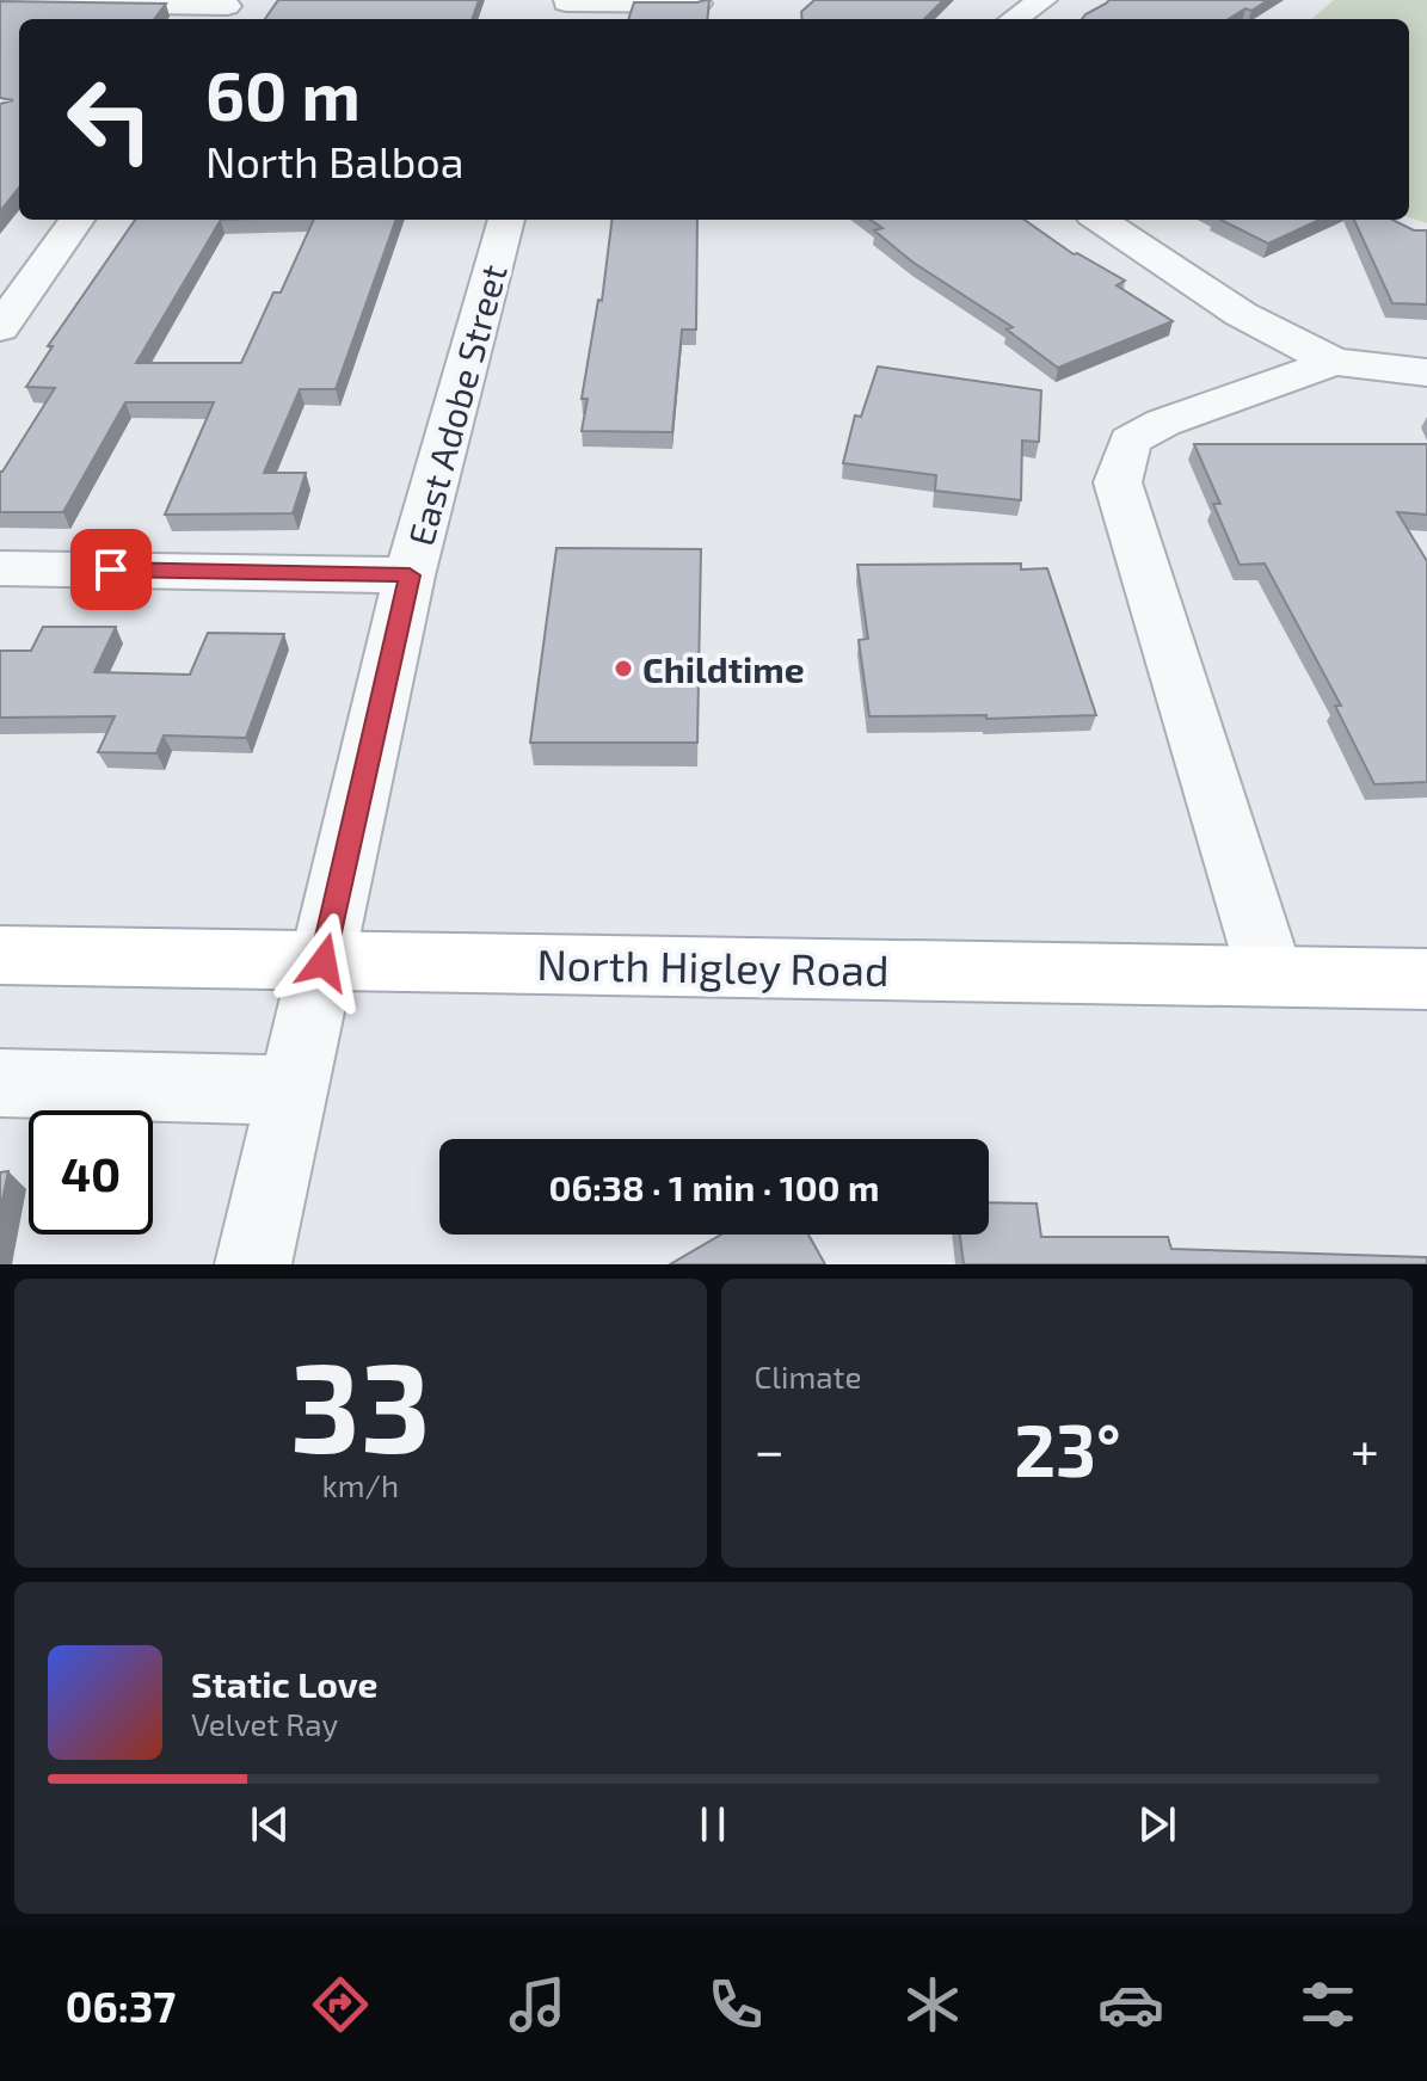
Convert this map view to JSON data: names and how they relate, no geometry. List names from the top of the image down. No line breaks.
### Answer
{"streets":{"main road":["North Higley Road"],"street":["East Adobe Street"]},"crossings":[["East Adobe Street","North Higley Road"]],"places":["Childtime"],"page":{"turn":["60 m","North Balboa"],"limit":"40","trip":"06:38 · 1 min · 100 m","tile":[["33","km/h"],"Climate"],"heat":["−","23°","+"],"song":["Static Love","Velvet Ray"],"tabs":"06:37"}}
